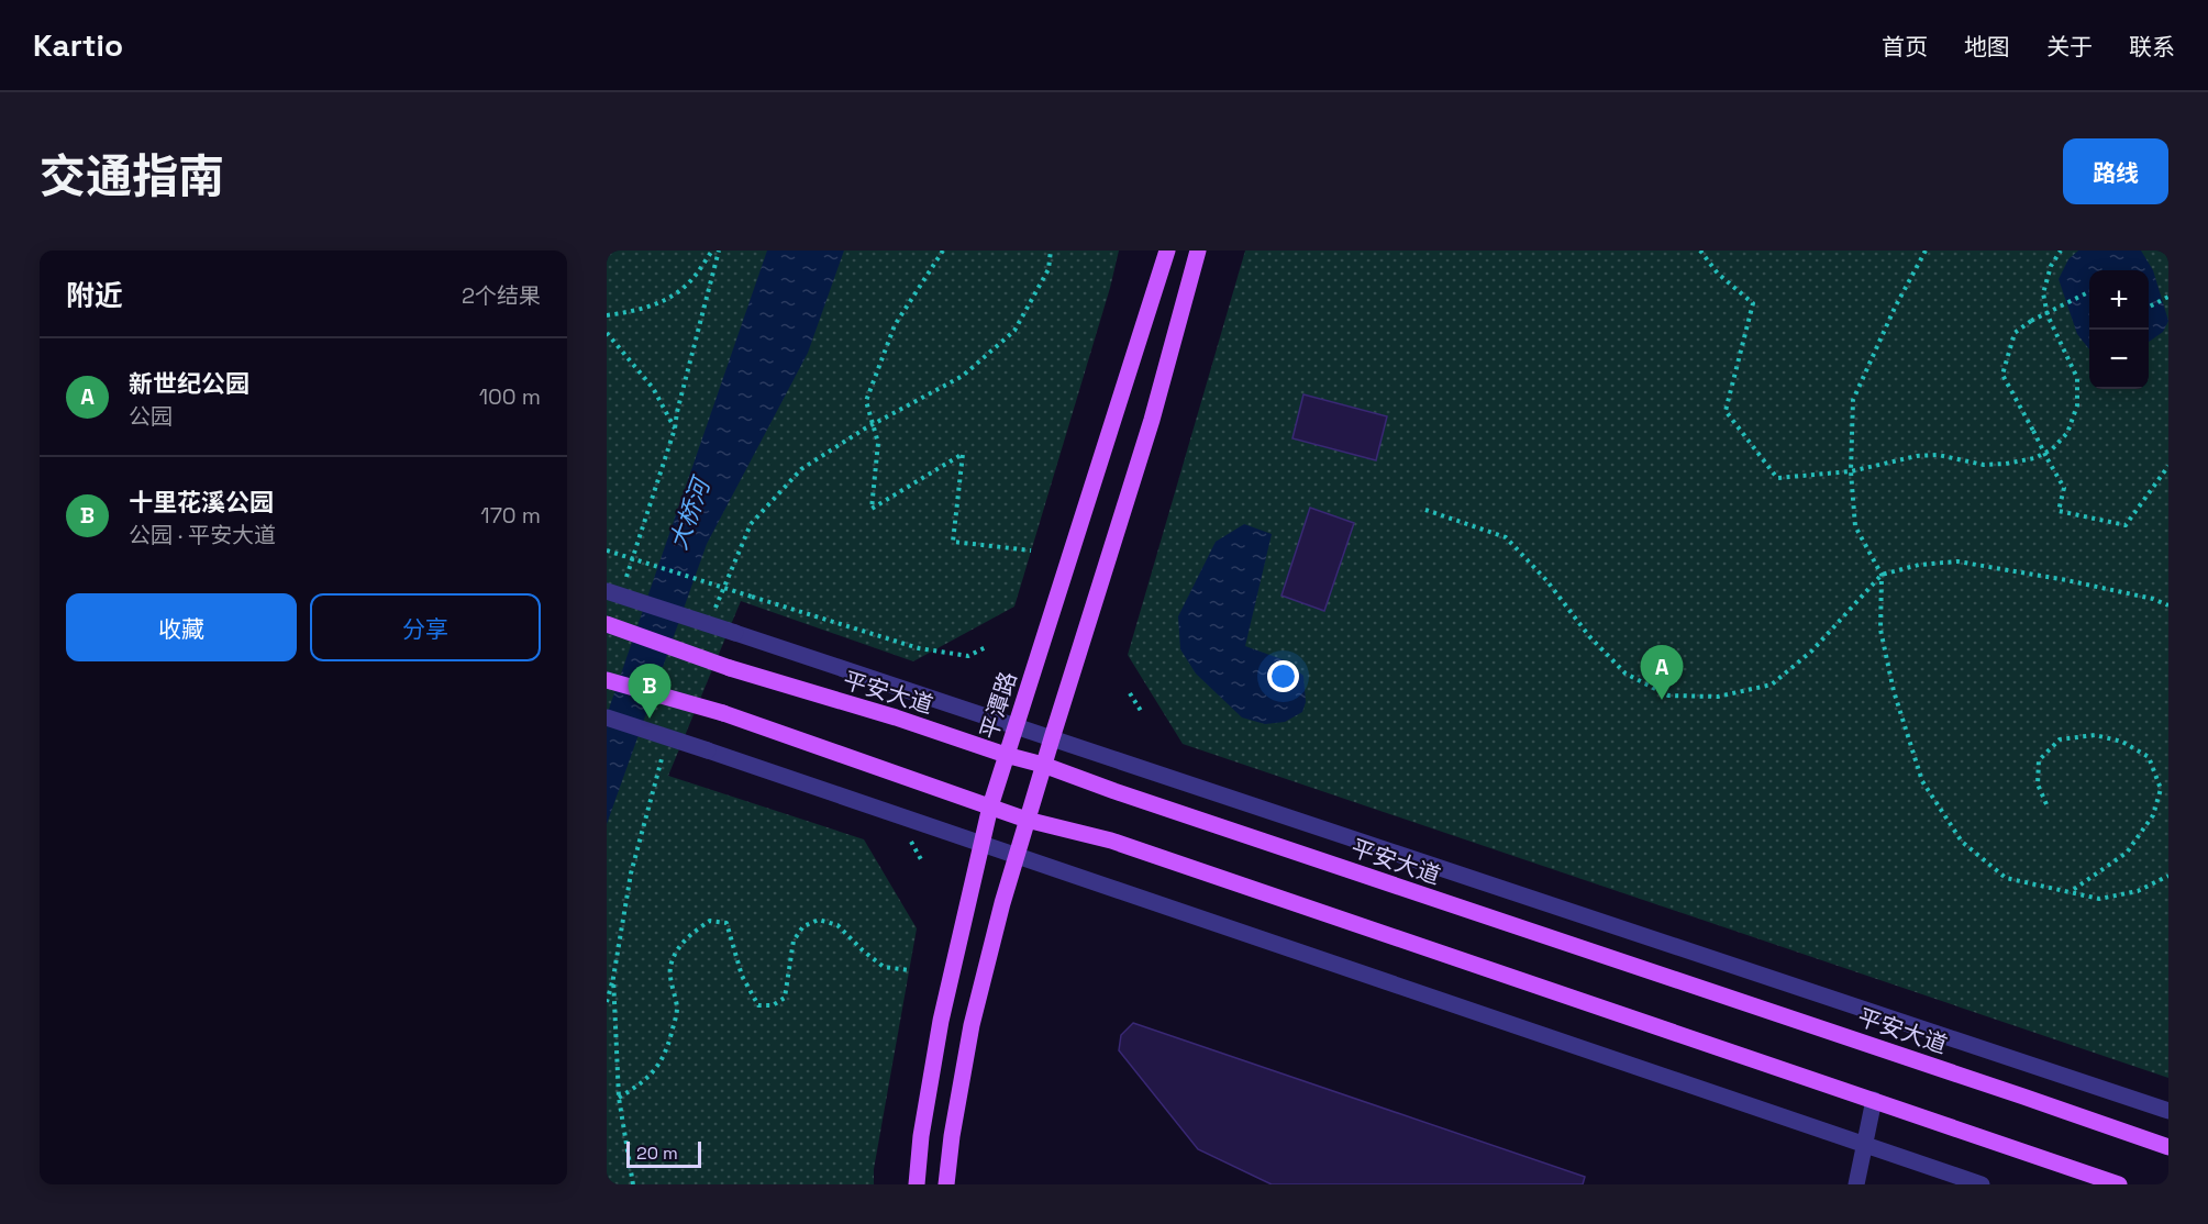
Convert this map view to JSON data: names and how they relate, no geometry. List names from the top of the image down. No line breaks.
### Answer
{"streets":{"main road":["平安大道","平潭路"]},"crossings":[["平安大道","平潭路"]],"water":["大桥河"],"scale_bar":"20 m","page":{"header":"Kartio","nav":["首页","地图","关于","联系"],"title":"交通指南","buttons":["路线",["收藏","分享"]],"heading":["附近","2个结果"],"map_buttons":["+","−"],"list":[{"mark":"A","name":"新世纪公园","note":"公园","value":"100 m"},{"mark":"B","name":"十里花溪公园","note":"公园 · 平安大道","value":"170 m"}],"pins":["A","B"],"scale":"20 m"}}
